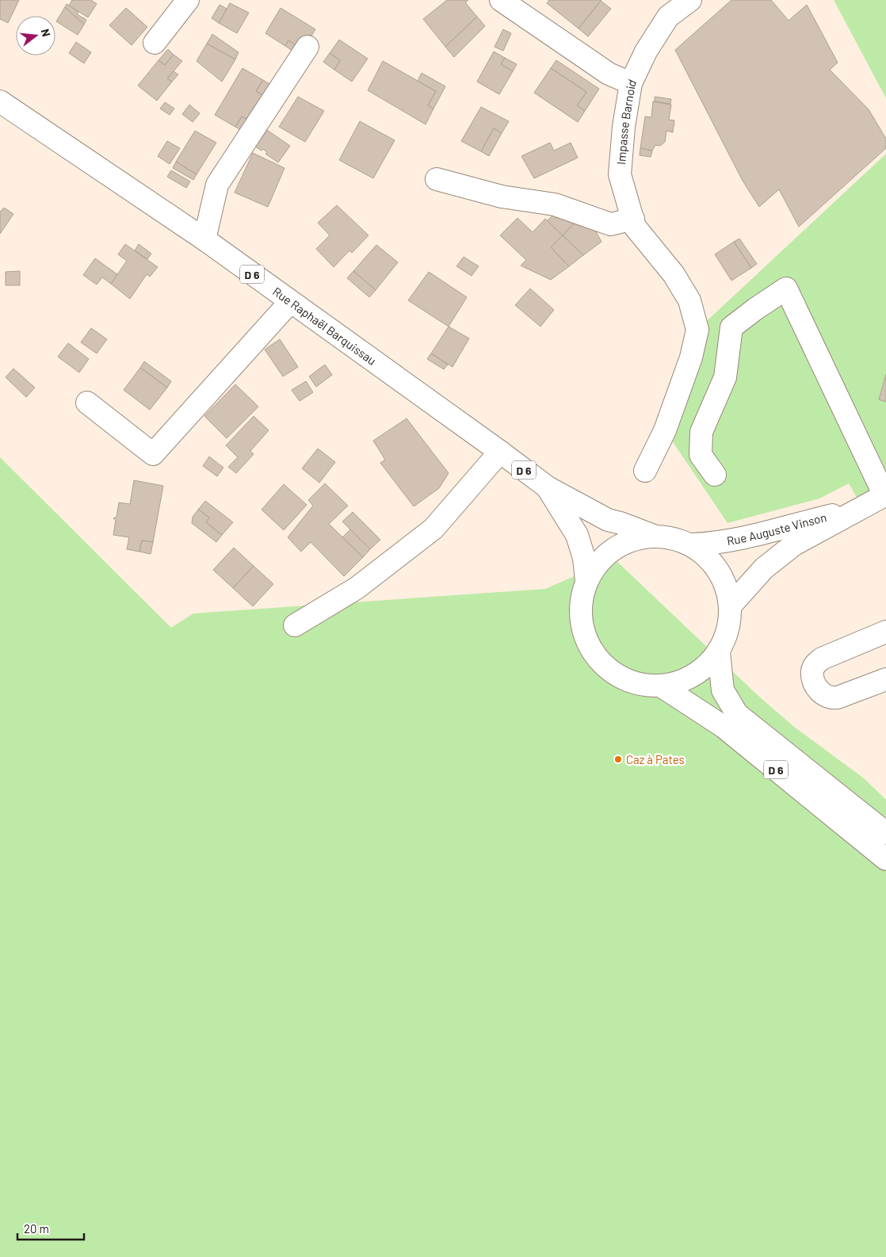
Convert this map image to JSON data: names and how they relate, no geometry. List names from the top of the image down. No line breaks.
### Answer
{"streets":{"main road":["Impasse Barnoid","D 6","Rue Raphaël Barquissau","Rue Auguste Vinson"]},"places":["Caz à Pates"],"scale_bar":"20 m","north":"right"}
